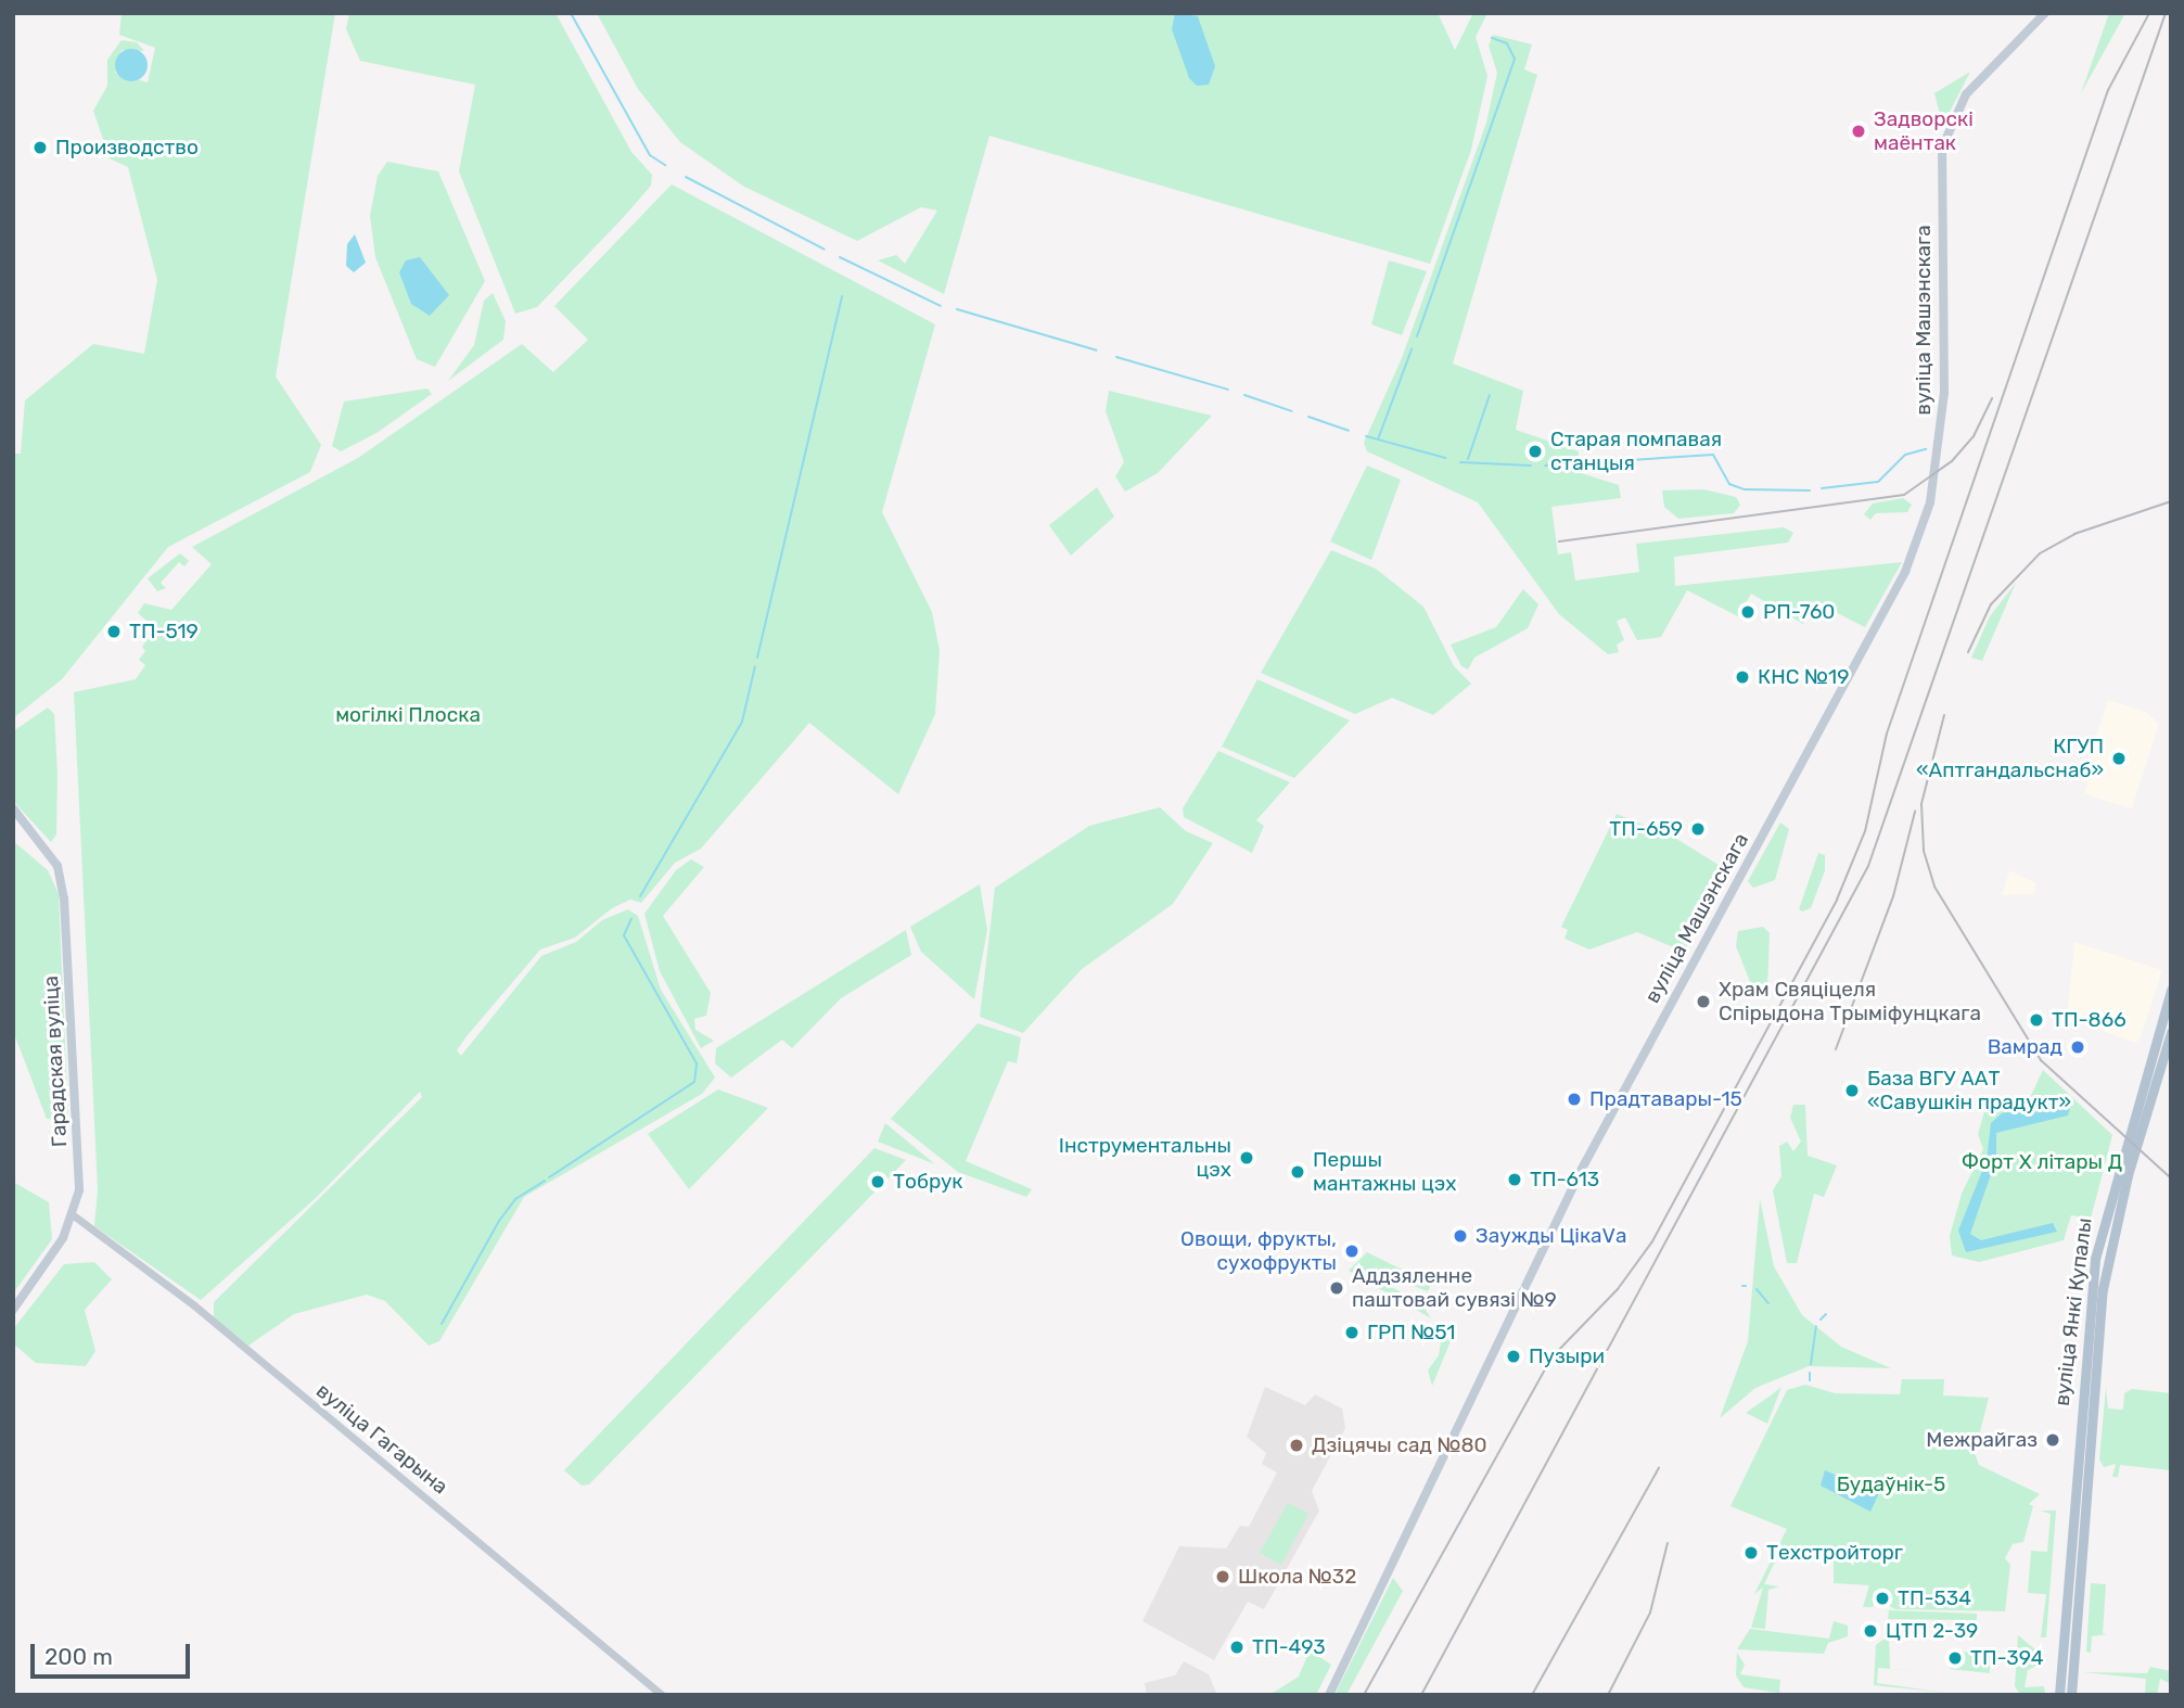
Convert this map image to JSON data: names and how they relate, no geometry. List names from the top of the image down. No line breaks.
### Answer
{"streets":{"main road":["вуліца Машэнскага","Гарадская вуліца","вуліца Янкі Купалы"],"street":["вуліца Гагарына"]},"crossings":[["Гарадская вуліца","вуліца Гагарына"]],"parks":["могілкі Плоска","Форт X літары Д","Будаўнік-5"],"places":["Задворскі маёнтак","Производство","Старая помпавая станцыя","РП-760","ТП-519","КНС №19","КГУП «Аптгандальснаб»","ТП-659","Храм Свяціцеля Спірыдона Трыміфунцкага","ТП-866","Вамрад","База ВГУ ААТ «Савушкін прадукт»","Прадтавары-15","Інструментальны цэх","Першы мантажны цэх","ТП-613","Тобрук","Заужды ЦікаVа","Овощи, фрукты, сухофрукты","Аддзяленне паштовай сувязі №9","ГРП №51","Пузыри","Межрайгаз","Дзіцячы сад №80","Техстройторг","Школа №32","ТП-534","ЦТП 2-39","ТП-493","ТП-394"],"scale_bar":"200 m"}
